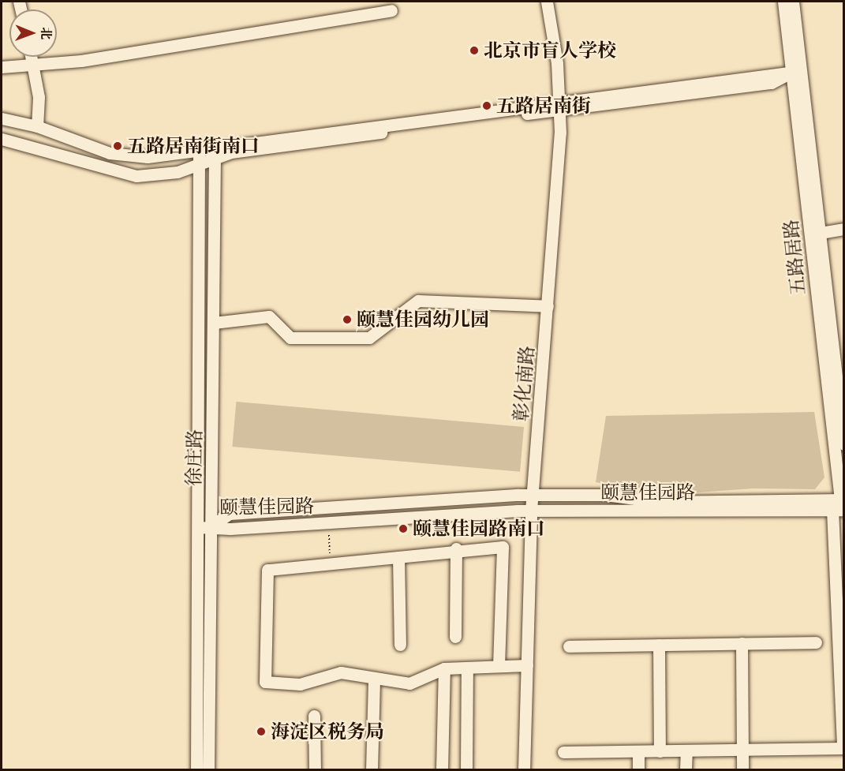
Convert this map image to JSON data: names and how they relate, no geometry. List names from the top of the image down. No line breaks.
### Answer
{"streets":{"street":["五路居路","彰化南路","徐庄路","颐慧佳园路"]},"crossings":[["五路居路","颐慧佳园路"],["彰化南路","颐慧佳园路"],["徐庄路","颐慧佳园路"]],"places":["北京市盲人学校","五路居南街","五路居南街南口","颐慧佳园幼儿园","颐慧佳园路南口","海淀区税务局"],"north":"right"}
